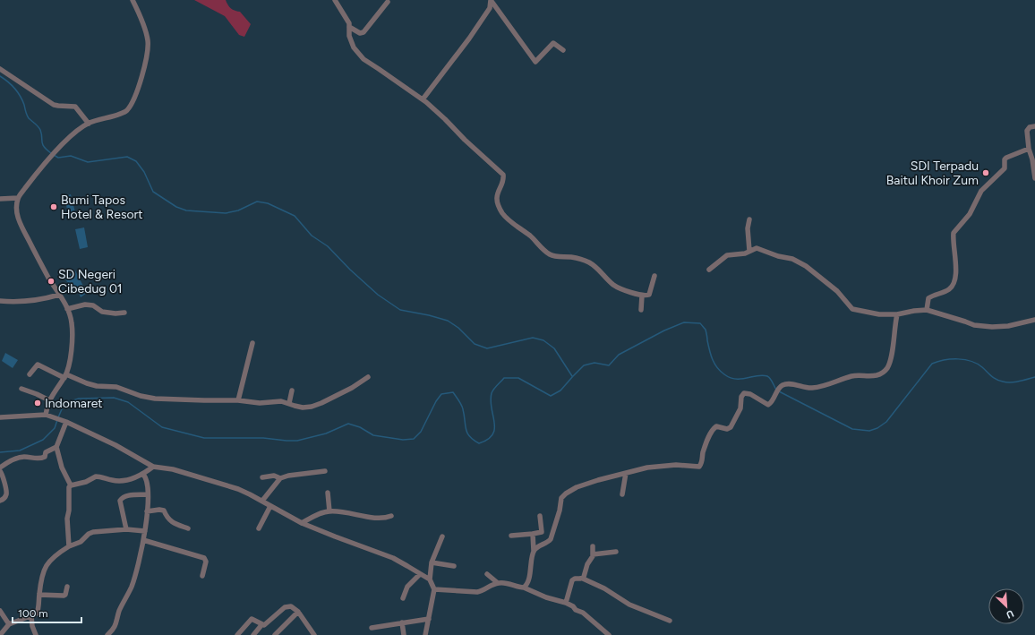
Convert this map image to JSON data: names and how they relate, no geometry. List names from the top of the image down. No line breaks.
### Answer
{"places":["SDI Terpadu Baitul Khoir Zum","Bumi Tapos Hotel & Resort","SD Negeri Cibedug 01","Indomaret"],"scale_bar":"100 m","north":"bottom right"}
